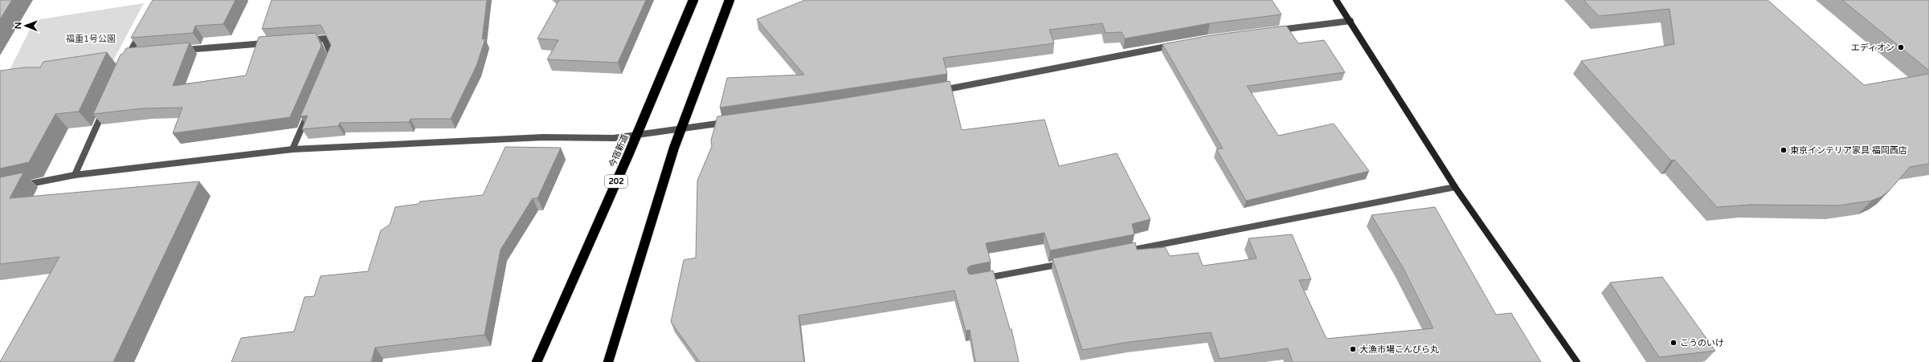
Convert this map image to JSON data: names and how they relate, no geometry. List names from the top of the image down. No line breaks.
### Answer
{"streets":{"highway":["今宿新道","202"]},"parks":["福重1号公園"],"places":["エディオン","東京インテリア家具 福岡西店","こうのいけ","大漁市場こんぴら丸"],"north":"left"}
